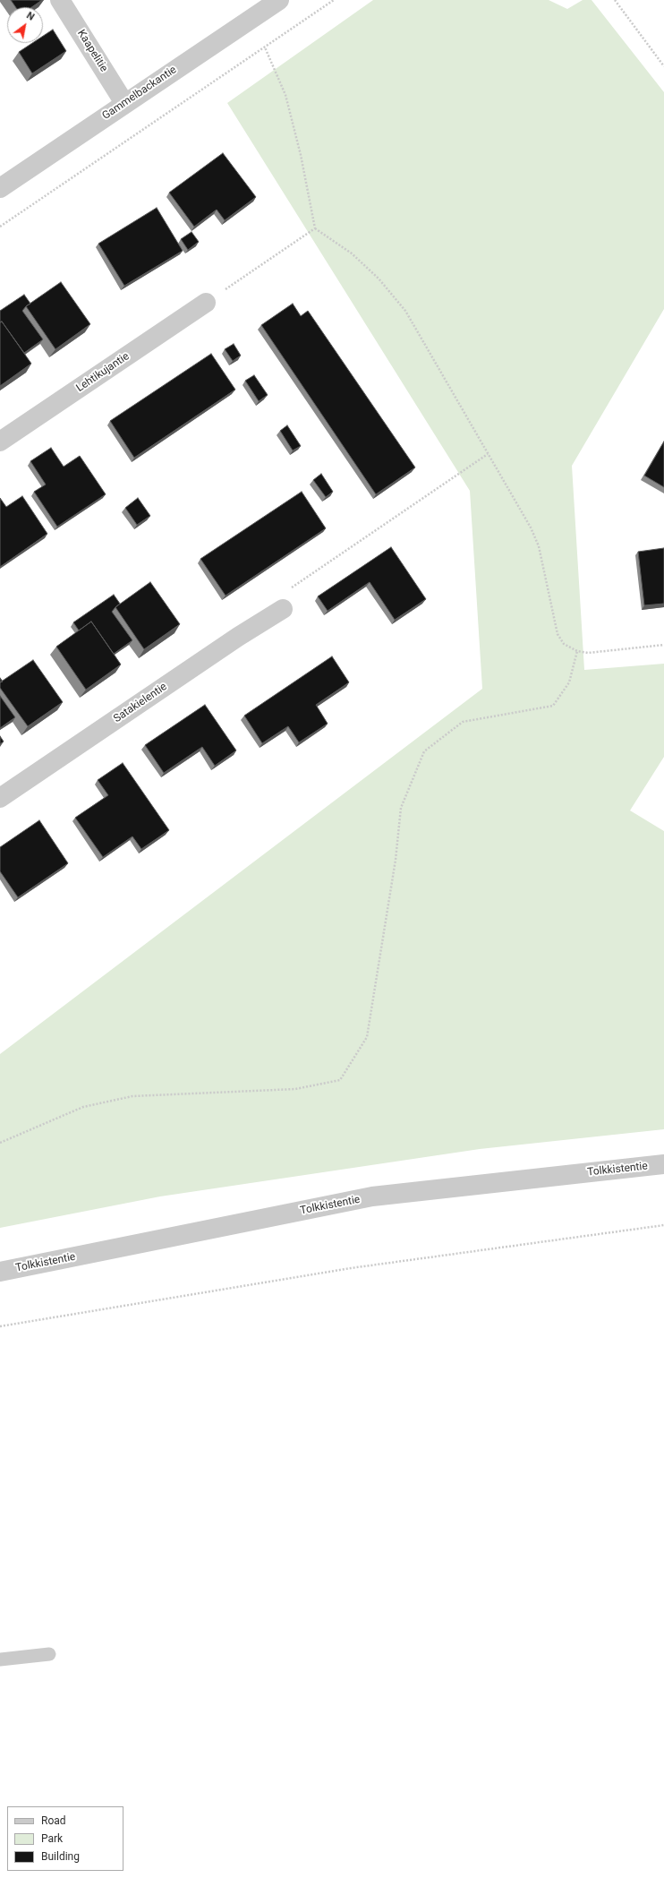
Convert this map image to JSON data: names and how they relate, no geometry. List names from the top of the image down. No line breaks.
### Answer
{"streets":{"street":["Kaapelitie","Gammelbackantie","Lehtikujantie","Satakielentie","Tolkkistentie"]},"crossings":[["Kaapelitie","Gammelbackantie"]],"legend":["Road","Park","Building"],"north":"top right"}
